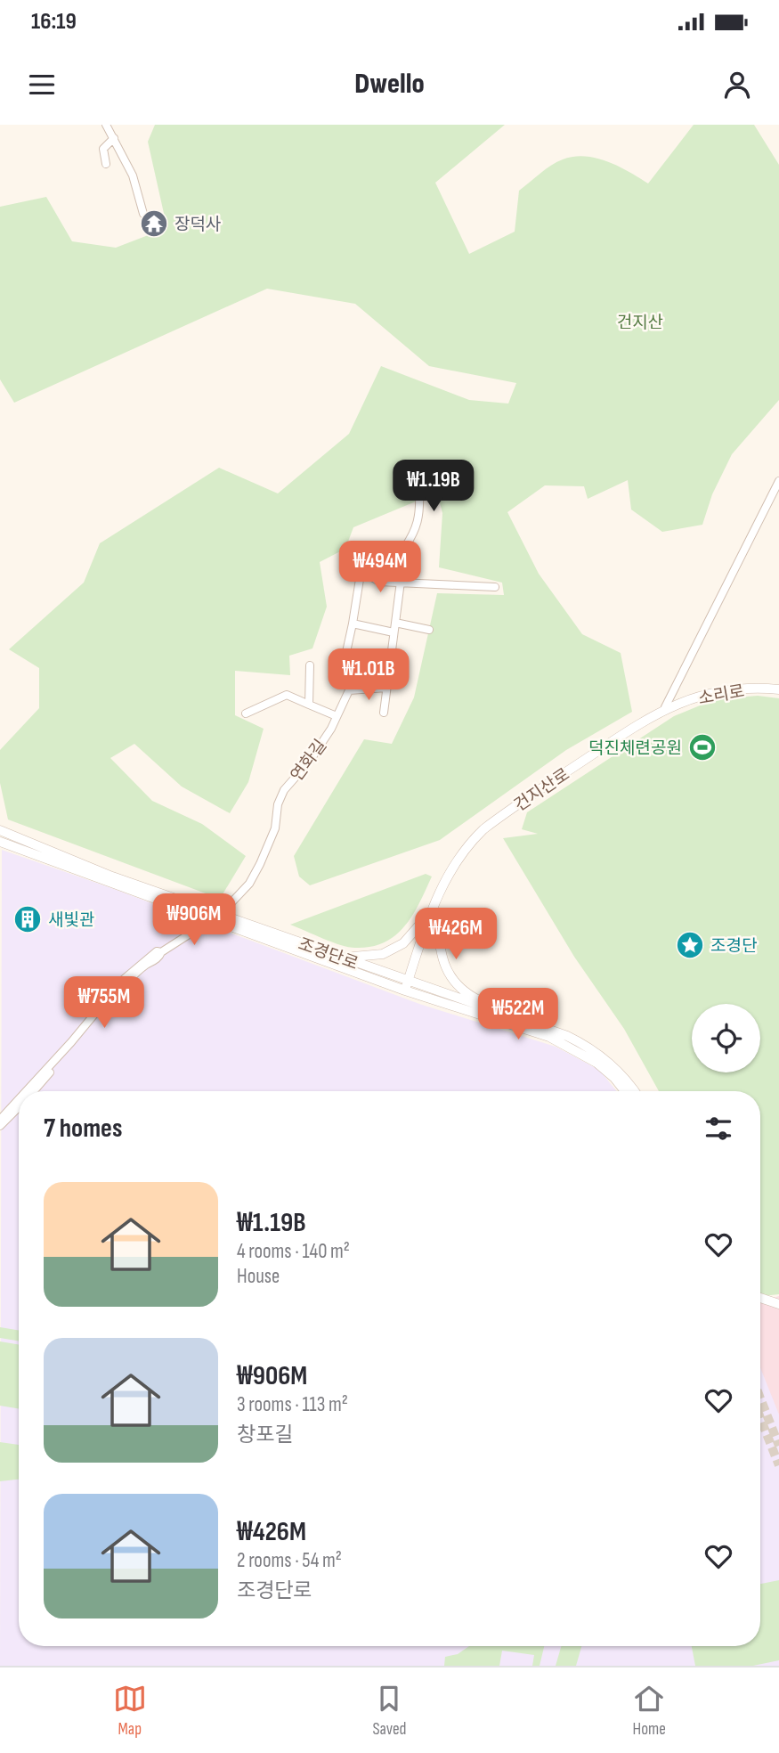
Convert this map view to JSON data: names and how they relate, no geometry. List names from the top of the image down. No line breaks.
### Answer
{"streets":{"street":["소리로","연화길","건지산로","조경단로"]},"crossings":[["소리로","건지산로"],["연화길","조경단로"],["건지산로","조경단로"]],"parks":["건지산"],"places":{"temple":["장덕사"],"sports":["덕진체련공원"],"building":["새빛관"],"place":["조경단"]},"page":{"status":"16:19","header":"Dwello","price":["₩1.19B","₩494M","₩1.01B","₩906M","₩426M","₩755M","₩522M"],"heading":"7 homes","list":[{"name":"₩1.19B","note":"4 rooms · 140 m² · House"},{"name":"₩906M","note":"3 rooms · 113 m² · 창포길"},{"name":"₩426M","note":"2 rooms · 54 m² · 조경단로"}],"tabs":["Map","Saved","Home"]}}
